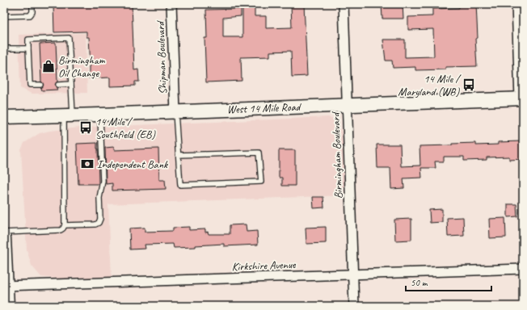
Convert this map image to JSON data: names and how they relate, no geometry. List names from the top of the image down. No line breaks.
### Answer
{"streets":{"main road":["West 14 Mile Road"],"street":["Shipman Boulevard","Birmingham Boulevard","Kirkshire Avenue"]},"crossings":[["Shipman Boulevard","West 14 Mile Road"],["West 14 Mile Road","Birmingham Boulevard"],["Birmingham Boulevard","Kirkshire Avenue"]],"places":{"shop":["Birmingham Oil Change"],"bus stop":["14 Mile / Maryland (WB)","14 Mile / Southfield (EB)"],"bank":["Independent Bank"]},"scale_bar":"50 m"}
